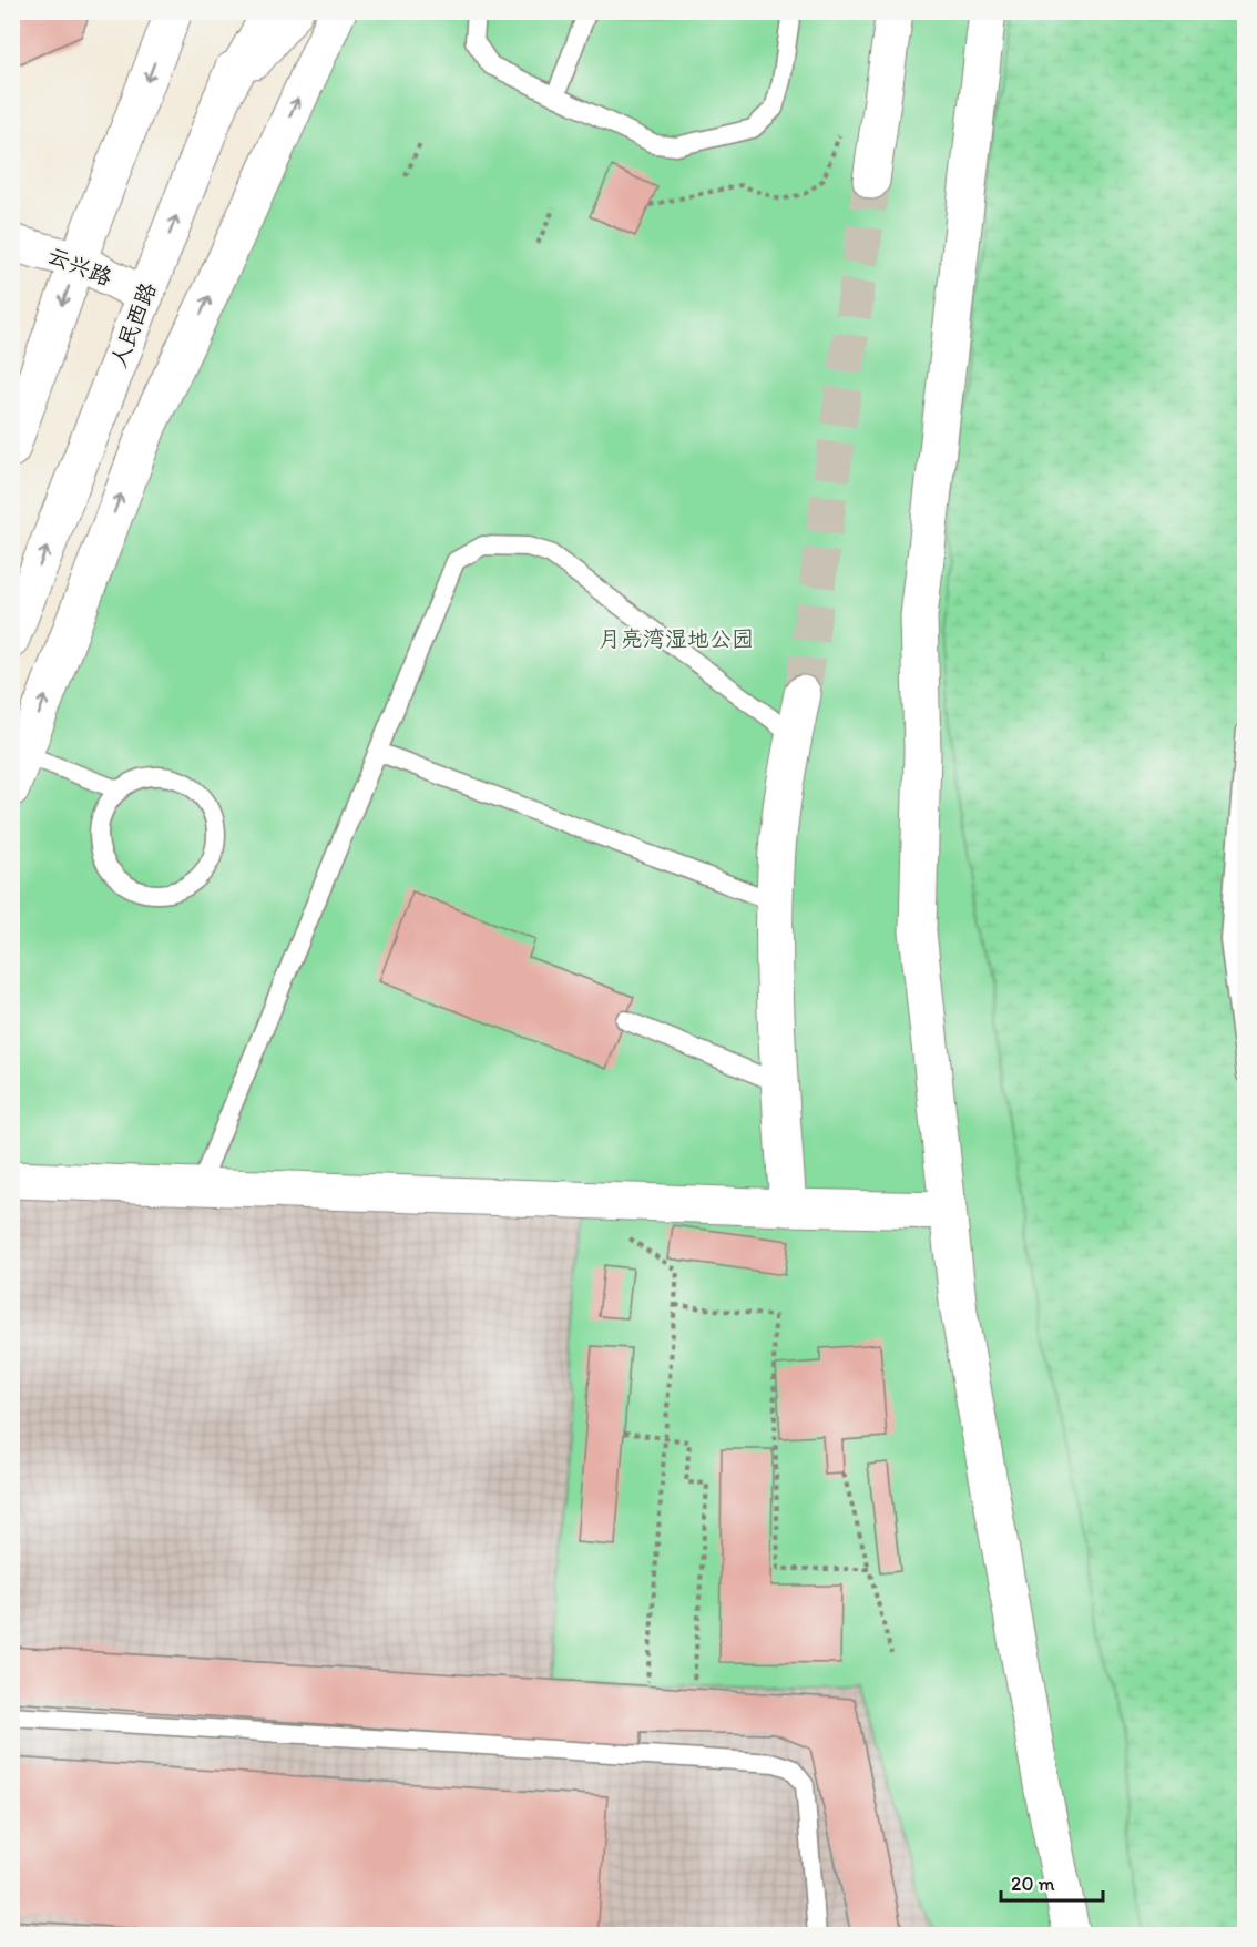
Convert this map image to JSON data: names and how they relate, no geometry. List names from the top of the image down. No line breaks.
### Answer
{"streets":{"main road":["云兴路","人民西路"]},"crossings":[["云兴路","人民西路"]],"parks":["月亮湾湿地公园"],"scale_bar":"20 m"}
